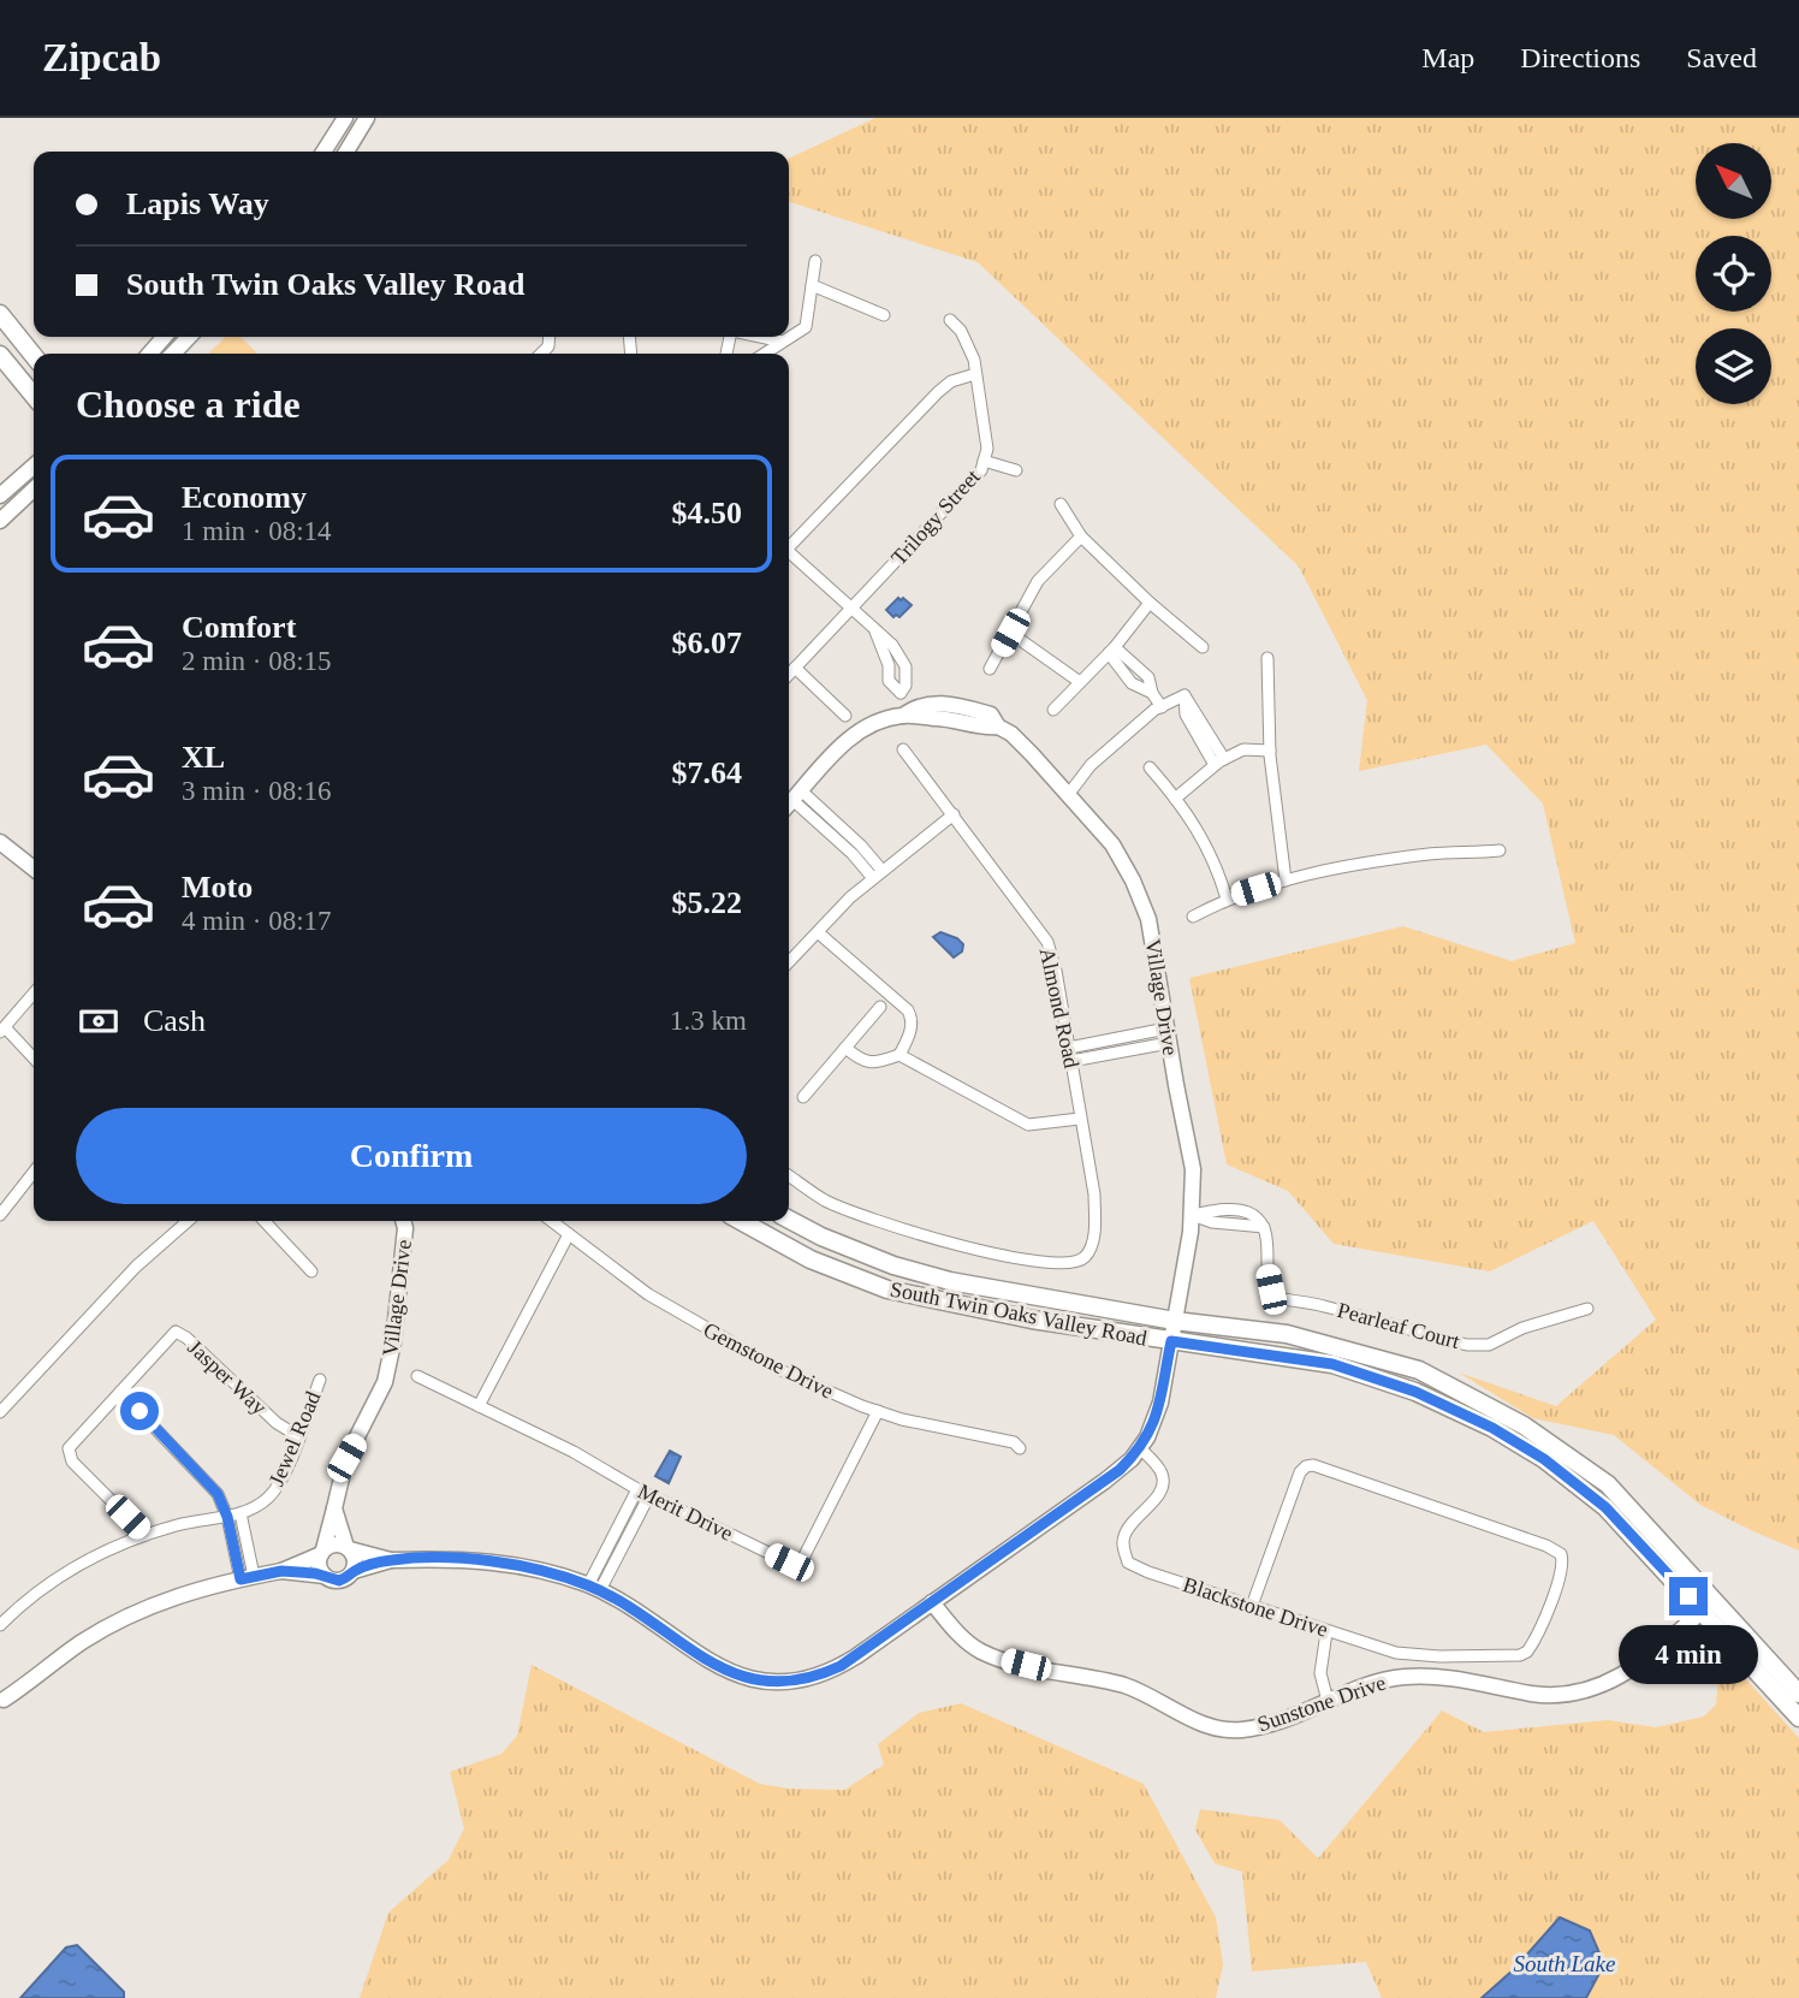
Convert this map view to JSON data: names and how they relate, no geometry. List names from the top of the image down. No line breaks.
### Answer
{"streets":{"main road":["South Twin Oaks Valley Road"],"street":["Trilogy Street","Village Drive","Almond Road","Pearleaf Court","Gemstone Drive","Jasper Way","Jewel Road","Merit Drive","Blackstone Drive","Sunstone Drive"]},"crossings":[["Village Drive","South Twin Oaks Valley Road"],["Village Drive","Blackstone Drive"],["South Twin Oaks Valley Road","Sunstone Drive"],["Gemstone Drive","Merit Drive"],["Jasper Way","Jewel Road"]],"water":["South Lake"],"north":"top left","page":{"header":"Zipcab","nav":["Map","Directions","Saved"],"banner":["Lapis Way","South Twin Oaks Valley Road"],"heading":"Choose a ride","list":[{"name":"Economy","note":"1 min · 08:14","value":"$4.50"},{"name":"Comfort","note":"2 min · 08:15","value":"$6.07"},{"name":"XL","note":"3 min · 08:16","value":"$7.64"},{"name":"Moto","note":"4 min · 08:17","value":"$5.22"}],"pay":["Cash","1.3 km"],"buttons":"Confirm","bubble":"4 min"}}
